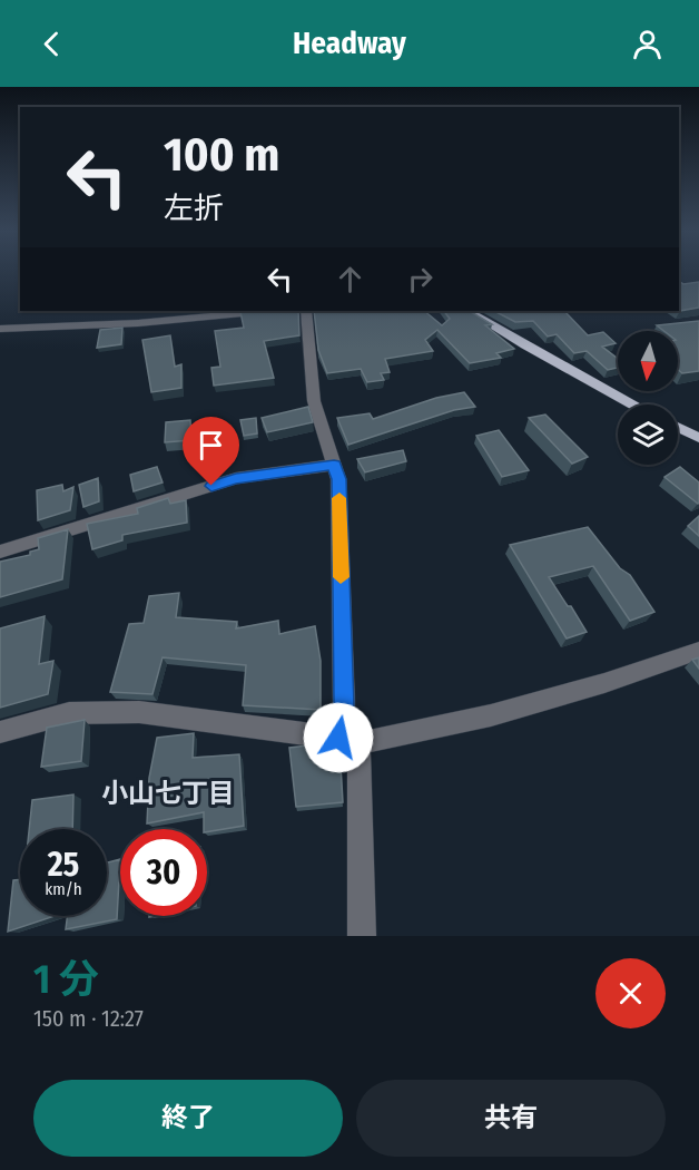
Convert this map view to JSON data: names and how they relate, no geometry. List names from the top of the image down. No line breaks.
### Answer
{"districts":["小山七丁目"],"north":"bottom","page":{"header":"Headway","turn":["100 m","左折"],"speed":"25 km/h","limit":"30","heading":["1 分","150 m · 12:27"],"buttons":["終了","共有"]}}
